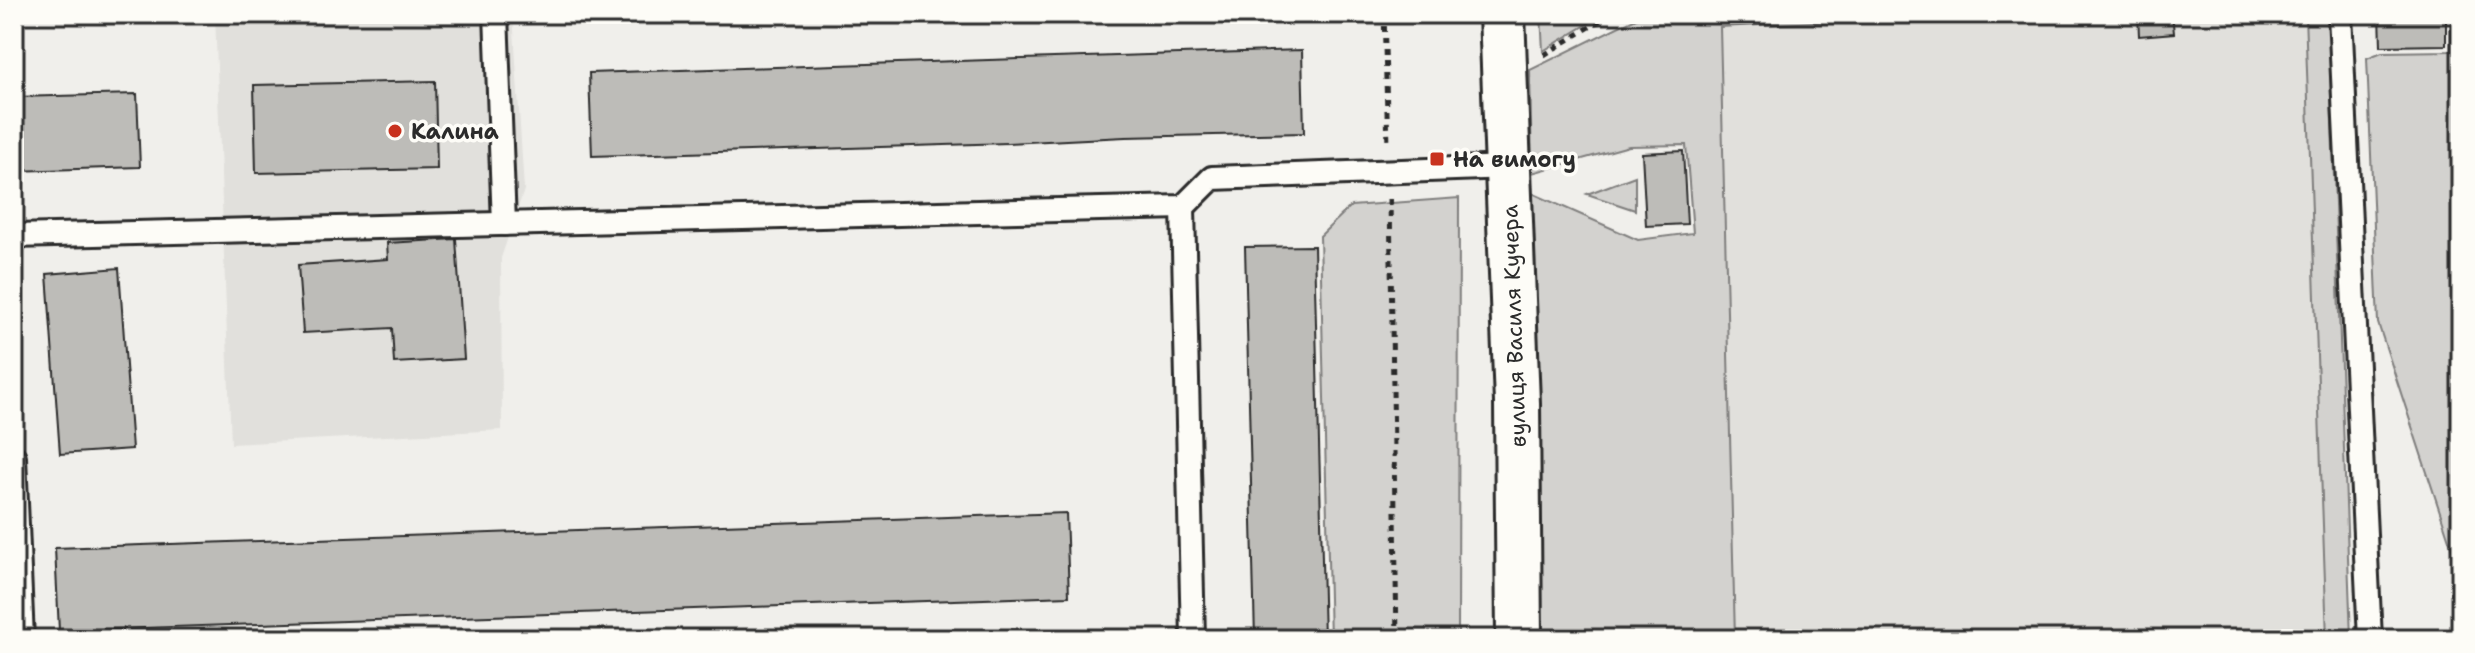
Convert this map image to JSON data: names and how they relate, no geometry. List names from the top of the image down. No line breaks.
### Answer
{"streets":{"street":["вулиця Василя Кучера"]},"places":{"other":["Калина"],"transit":["На вимогу"]}}
